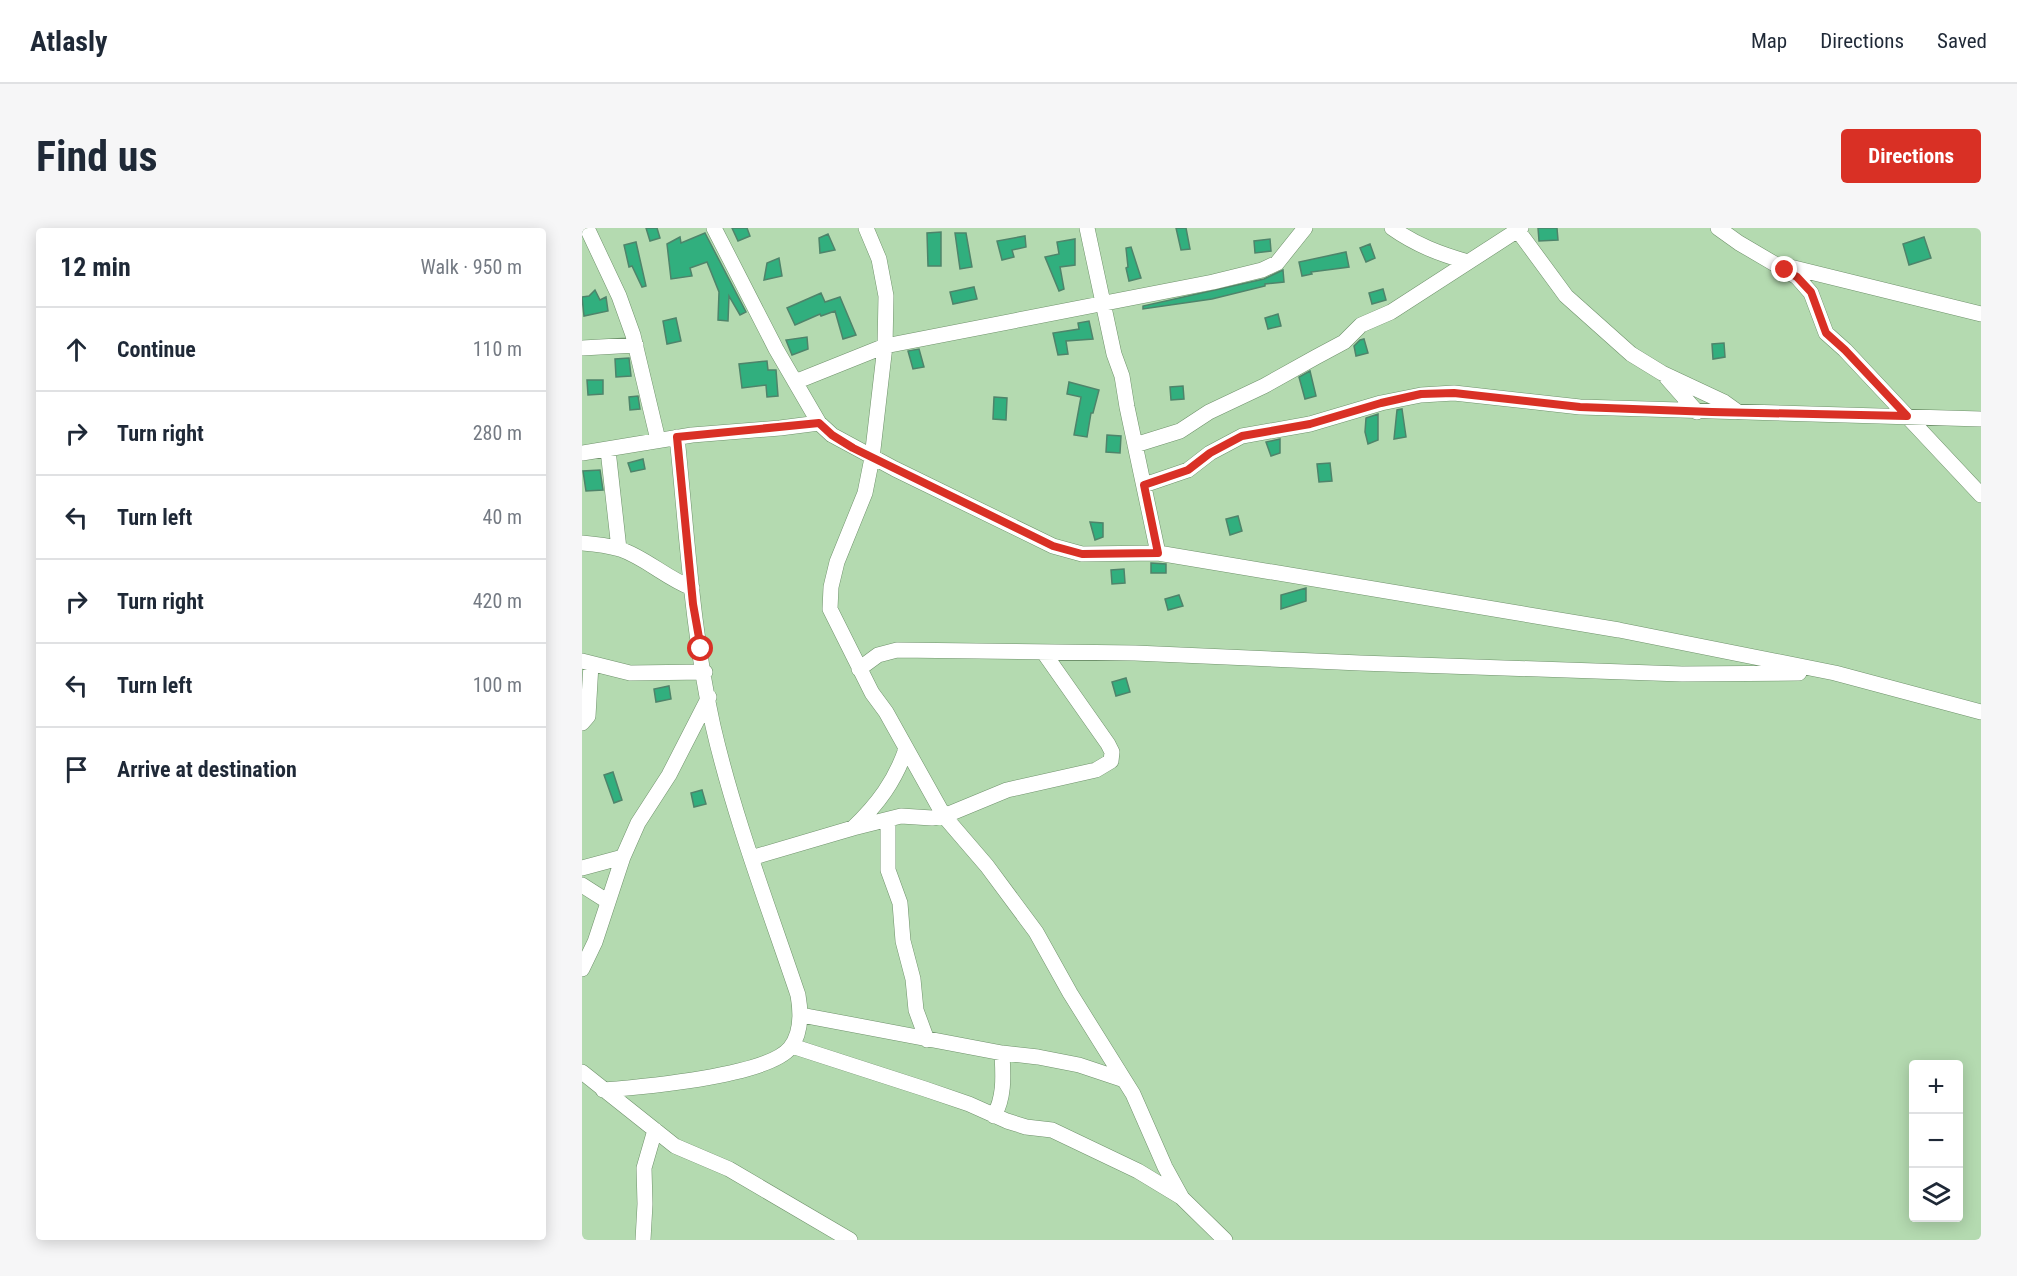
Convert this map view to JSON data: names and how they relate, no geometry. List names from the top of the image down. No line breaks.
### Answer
{"page":{"header":"Atlasly","nav":["Map","Directions","Saved"],"buttons":"Directions","title":"Find us","heading":["12 min","Walk · 950 m"],"list":[["Continue","110 m"],["Turn right","280 m"],["Turn left","40 m"],["Turn right","420 m"],["Turn left","100 m"],"Arrive at destination"],"map_buttons":["+","−"]}}
